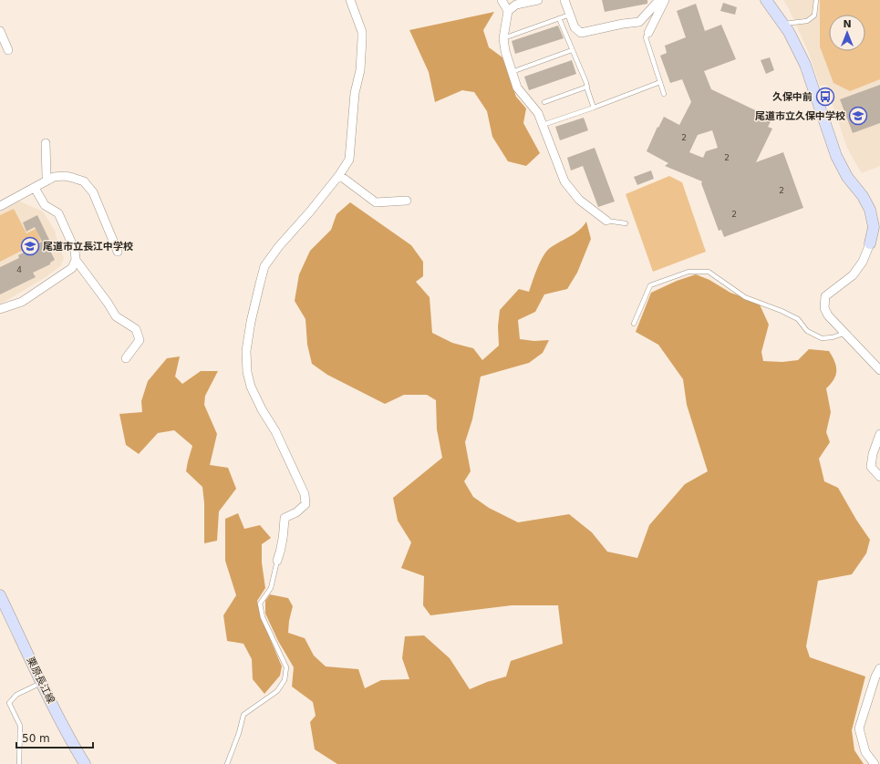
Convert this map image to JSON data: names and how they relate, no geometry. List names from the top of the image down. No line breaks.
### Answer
{"streets":{"street":["栗原長江線"]},"places":{"bus stop":["久保中前"],"school or university":["尾道市立久保中学校","尾道市立長江中学校"]},"house_numbers":["2","2","2","2","4"],"scale_bar":"50 m","north":"top"}
